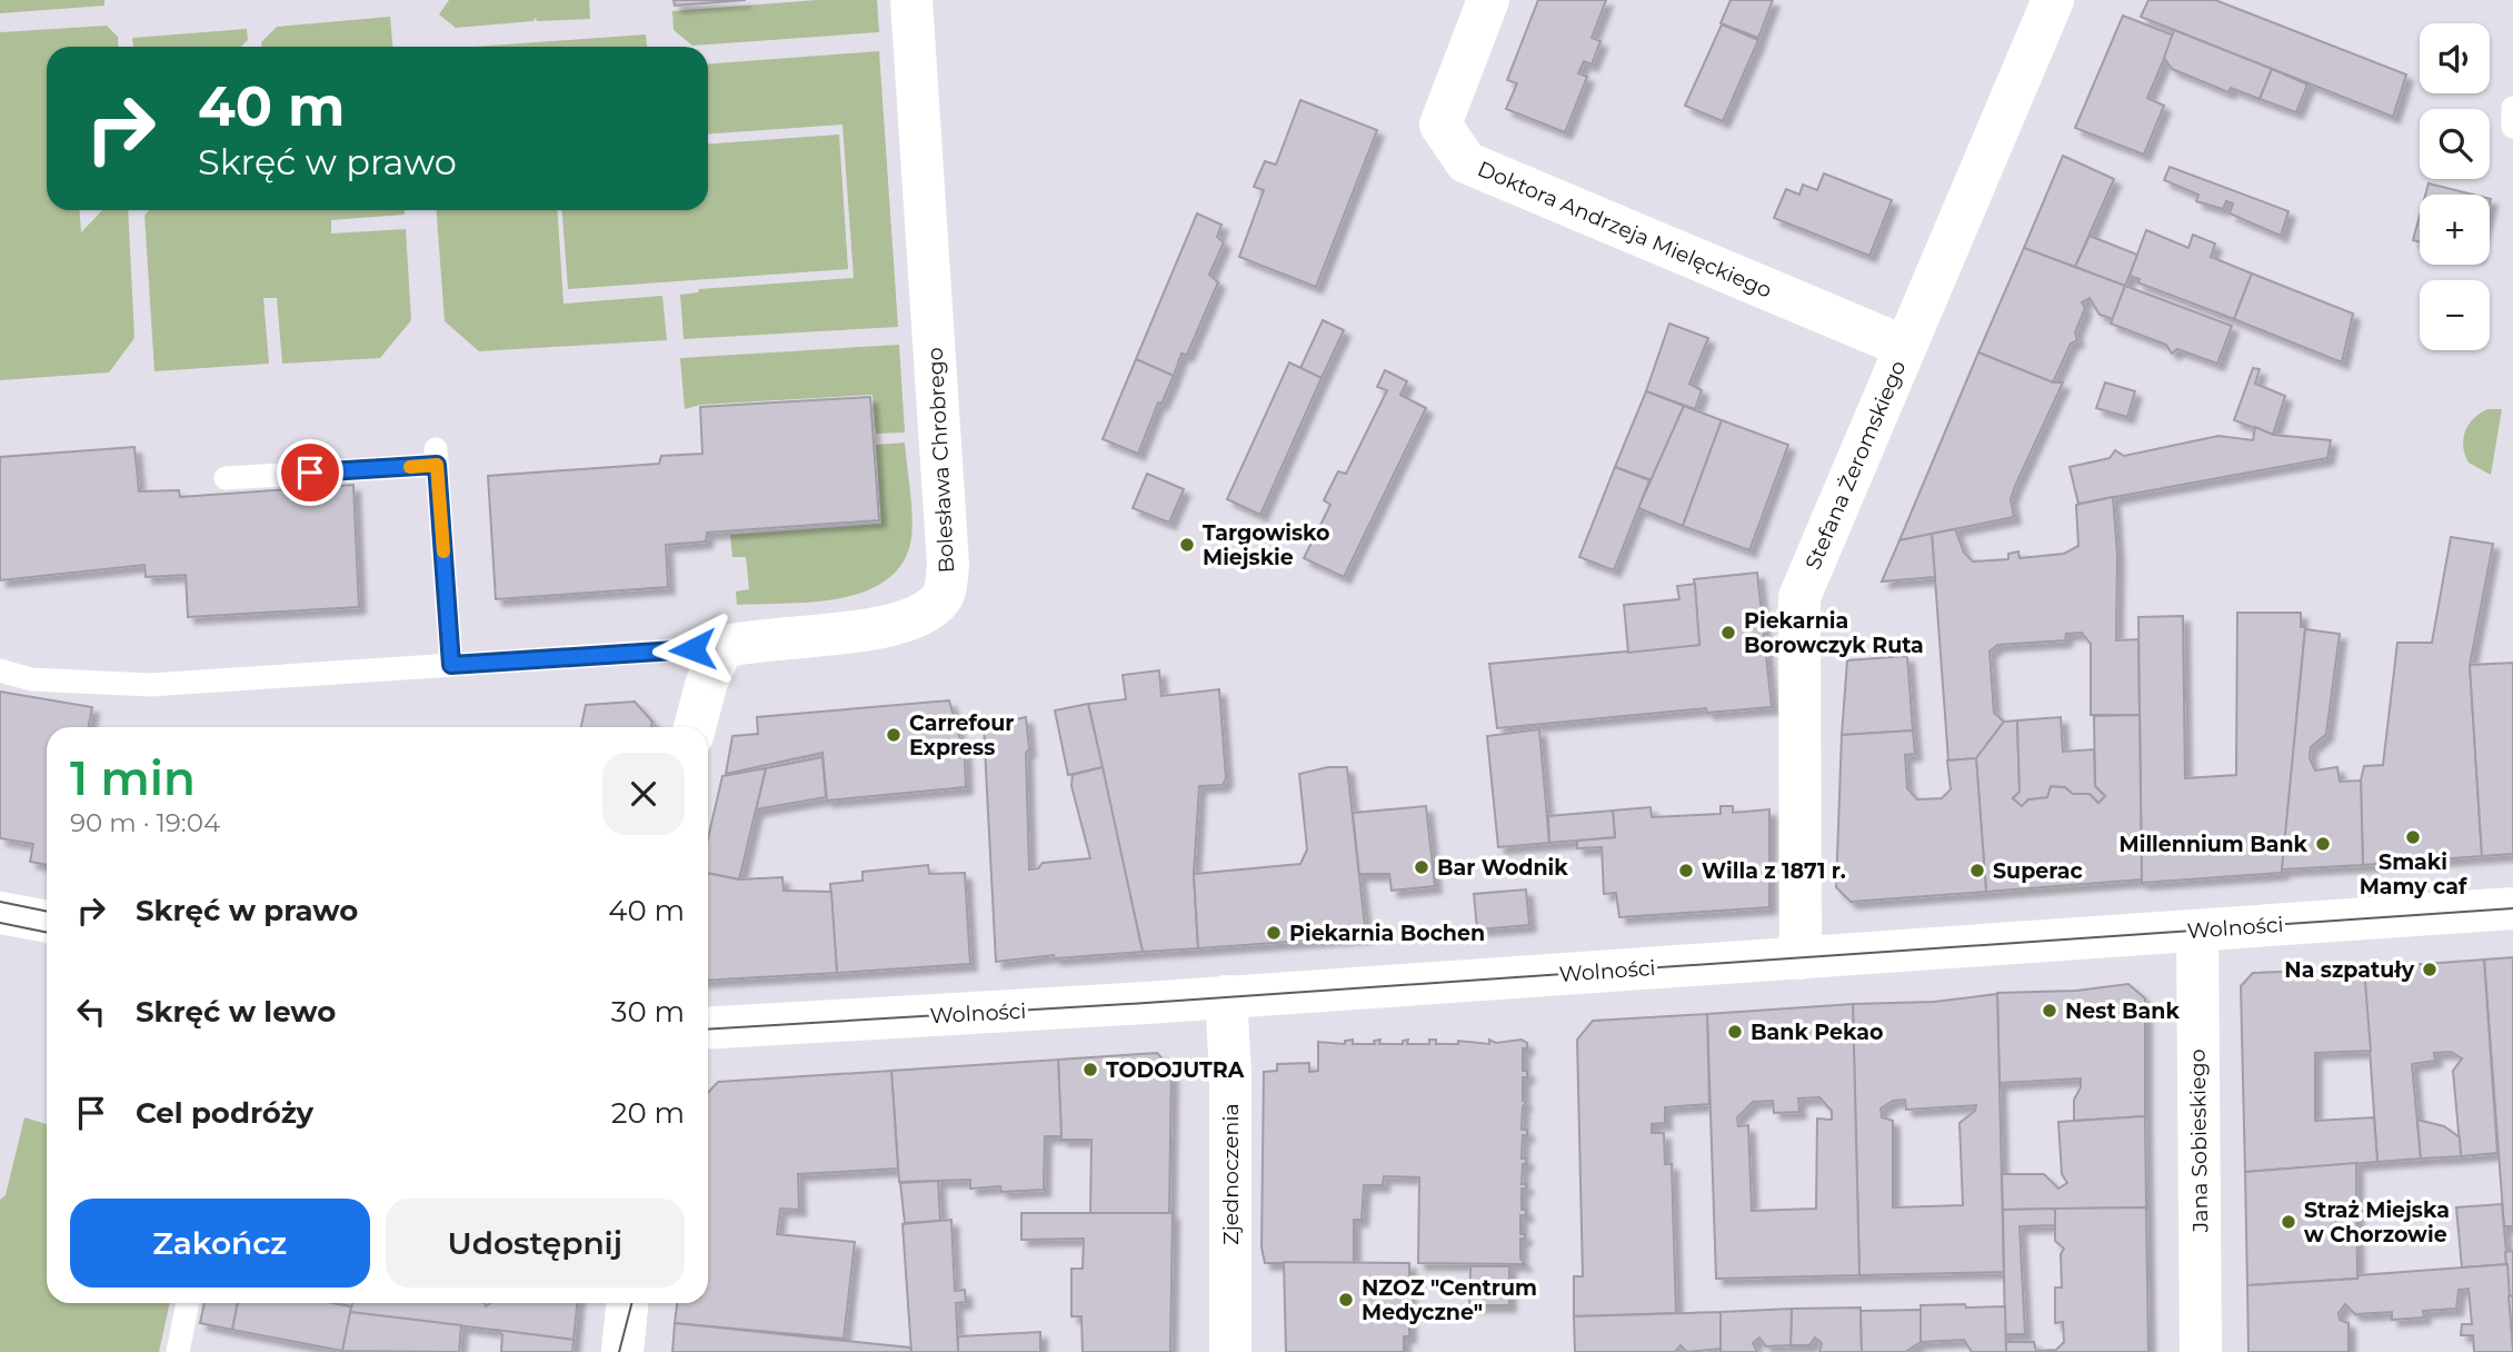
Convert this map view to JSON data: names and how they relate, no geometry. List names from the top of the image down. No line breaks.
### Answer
{"streets":{"street":["Doktora Andrzeja Mielęckiego","Bolesława Chrobrego","Stefana Żeromskiego","Wolności","Jana Sobieskiego","Zjednoczenia"]},"crossings":[["Doktora Andrzeja Mielęckiego","Stefana Żeromskiego"],["Stefana Żeromskiego","Wolności"],["Wolności","Jana Sobieskiego"],["Wolności","Zjednoczenia"]],"places":["Targowisko Miejskie","Piekarnia Borowczyk Ruta","Carrefour Express","Smaki Mamy caf","Millennium Bank","Bar Wodnik","Willa z 1871 r.","Superac","Piekarnia Bochen","Na szpatuły","Nest Bank","Bank Pekao","TODOJUTRA","Straż Miejska w Chorzowie","NZOZ \"Centrum Medyczne\""],"page":{"map_buttons":["+","−"],"turn":["40 m","Skręć w prawo"],"heading":["1 min","90 m · 19:04"],"list":[{"name":"Skręć w prawo","value":"40 m"},{"name":"Skręć w lewo","value":"30 m"},{"name":"Cel podróży","value":"20 m"}],"buttons":["Zakończ","Udostępnij"]}}
